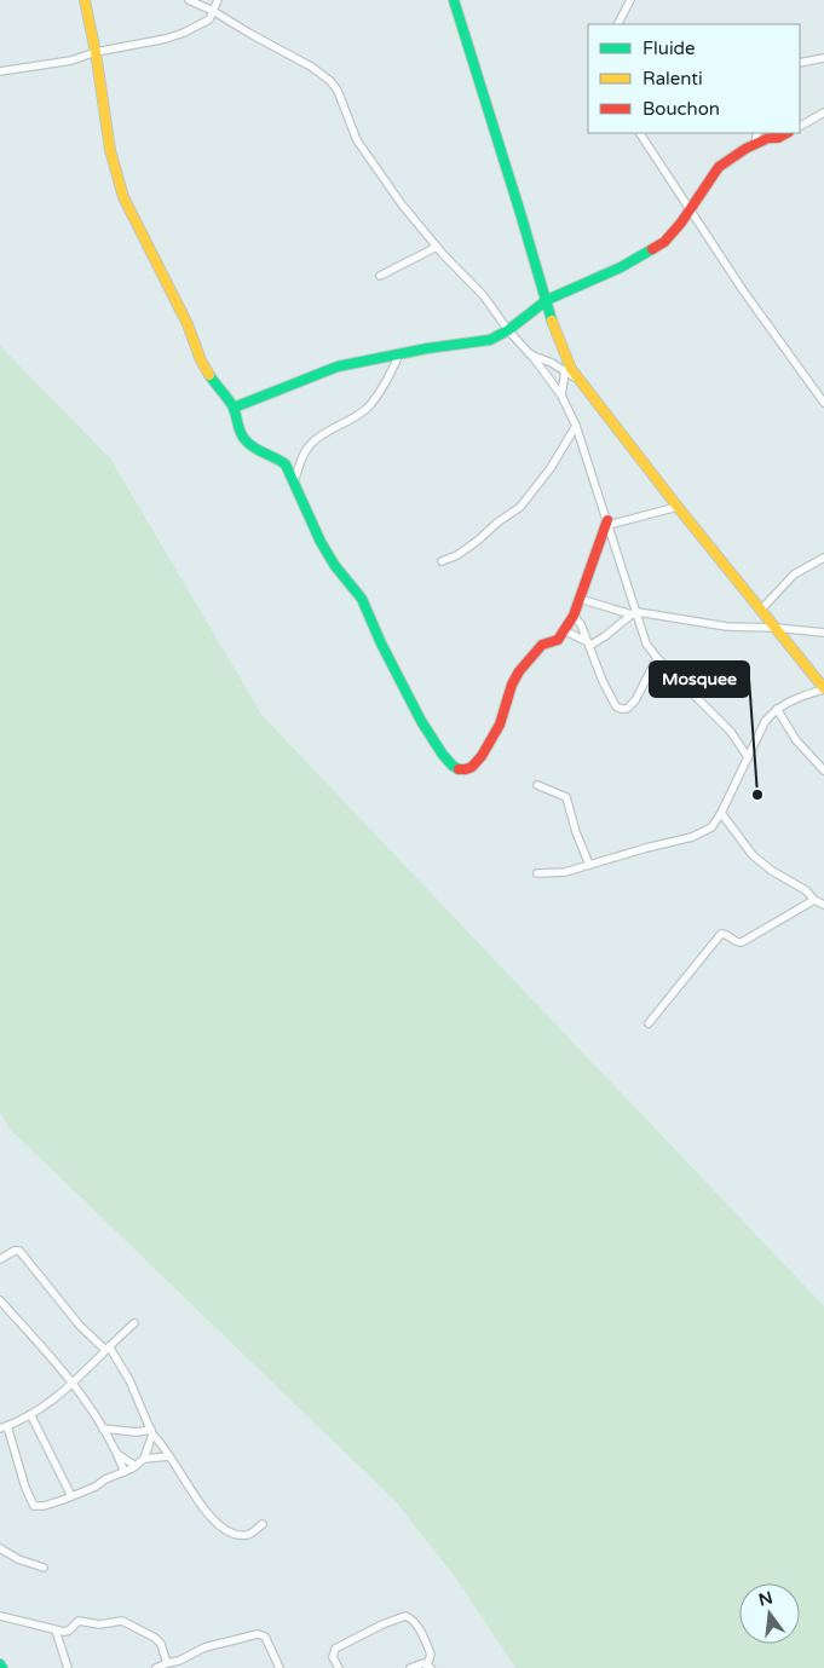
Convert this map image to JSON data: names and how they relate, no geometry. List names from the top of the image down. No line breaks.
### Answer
{"places":["Mosquee"],"legend":["Fluide","Ralenti","Bouchon"],"north":"top"}
